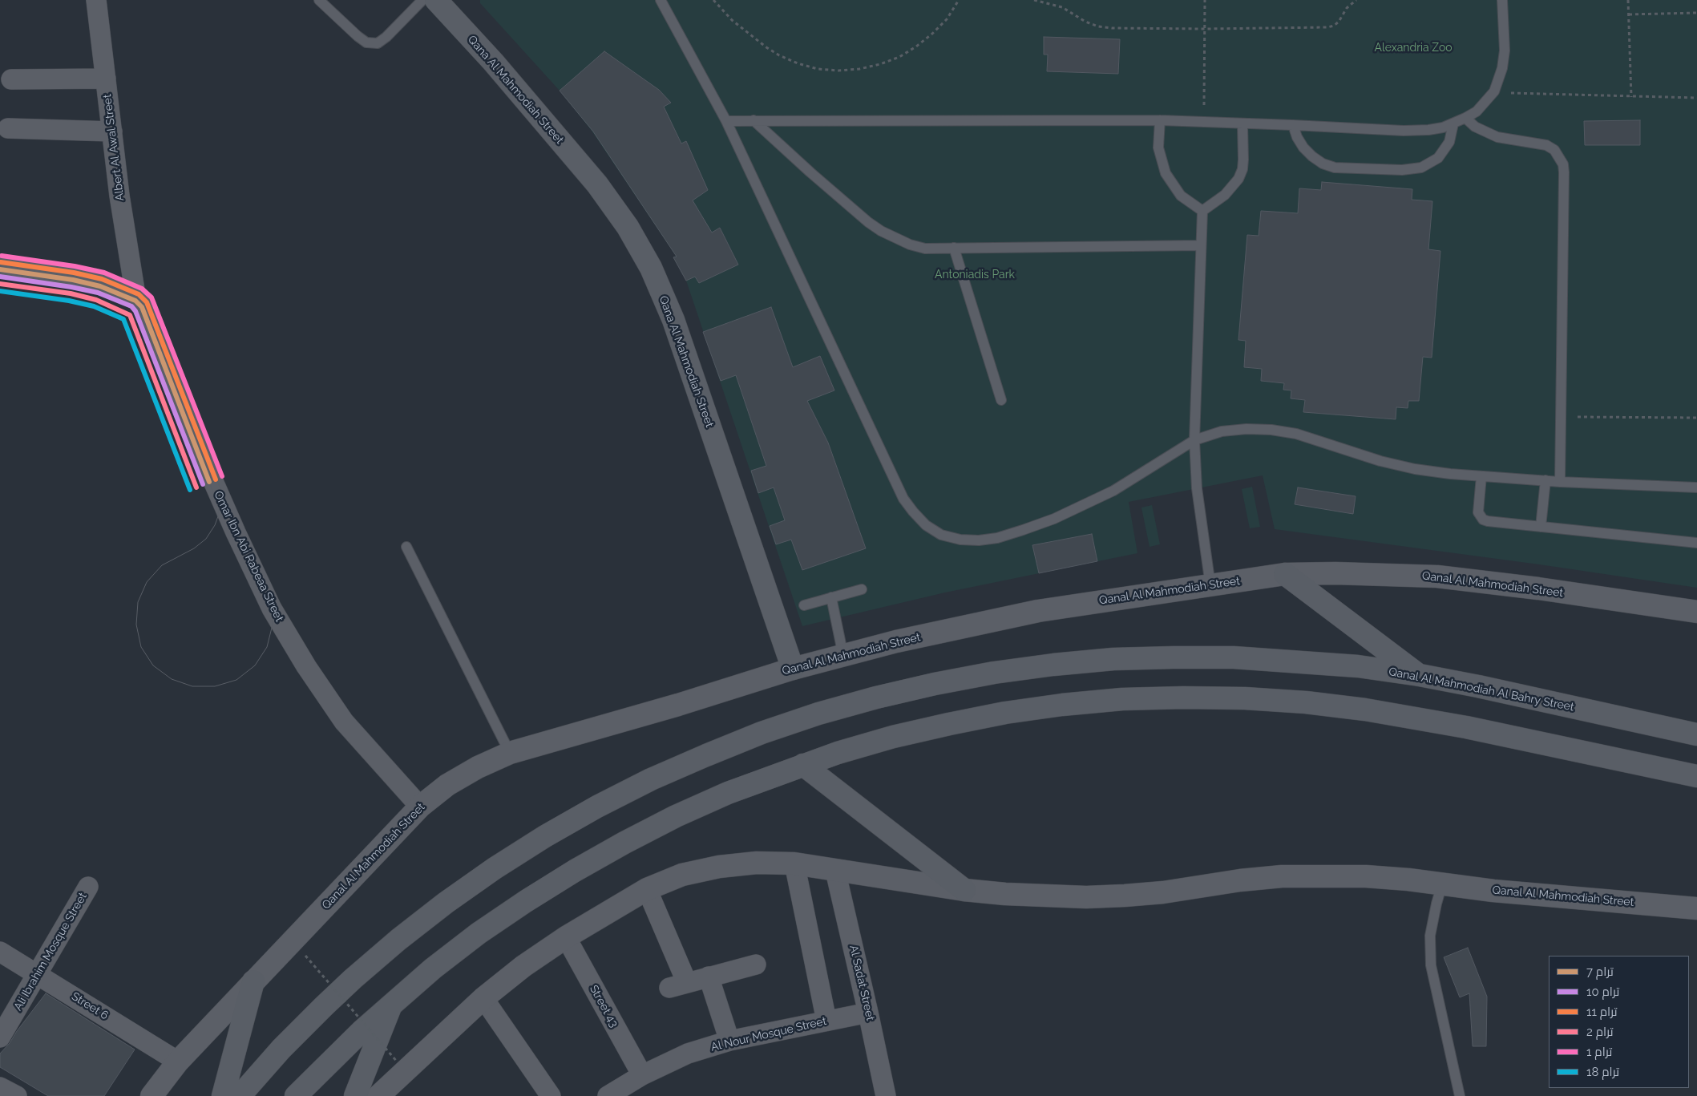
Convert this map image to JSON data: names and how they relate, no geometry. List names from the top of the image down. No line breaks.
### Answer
{"streets":{"main road":["Qana Al Mahmodiah Street","Qanal Al Mahmodiah Al Bahry Street"],"street":["Albert Al Awal Street","Omar Ibn Abi Rabeaa Street","Qanal Al Mahmodiah Street","Ali Ibrahim Mosque Street","Al Sadat Street","Street 6","Street 43","Al Nour Mosque Street"]},"crossings":[["Qana Al Mahmodiah Street","Qanal Al Mahmodiah Street"],["Albert Al Awal Street","Omar Ibn Abi Rabeaa Street"],["Omar Ibn Abi Rabeaa Street","Qanal Al Mahmodiah Street"],["Qanal Al Mahmodiah Street","Al Sadat Street"],["Qanal Al Mahmodiah Street","Street 6"],["Qanal Al Mahmodiah Street","Street 43"],["Ali Ibrahim Mosque Street","Street 6"],["Al Sadat Street","Al Nour Mosque Street"],["Street 43","Al Nour Mosque Street"]],"parks":["Alexandria Zoo","Antoniadis Park"],"lines":["tram line 1","tram line 11","tram line 7","tram line 10","tram line 2","tram line 18"],"legend":["ترام 7","ترام 10","ترام 11","ترام 2","ترام 1","ترام 18"]}
